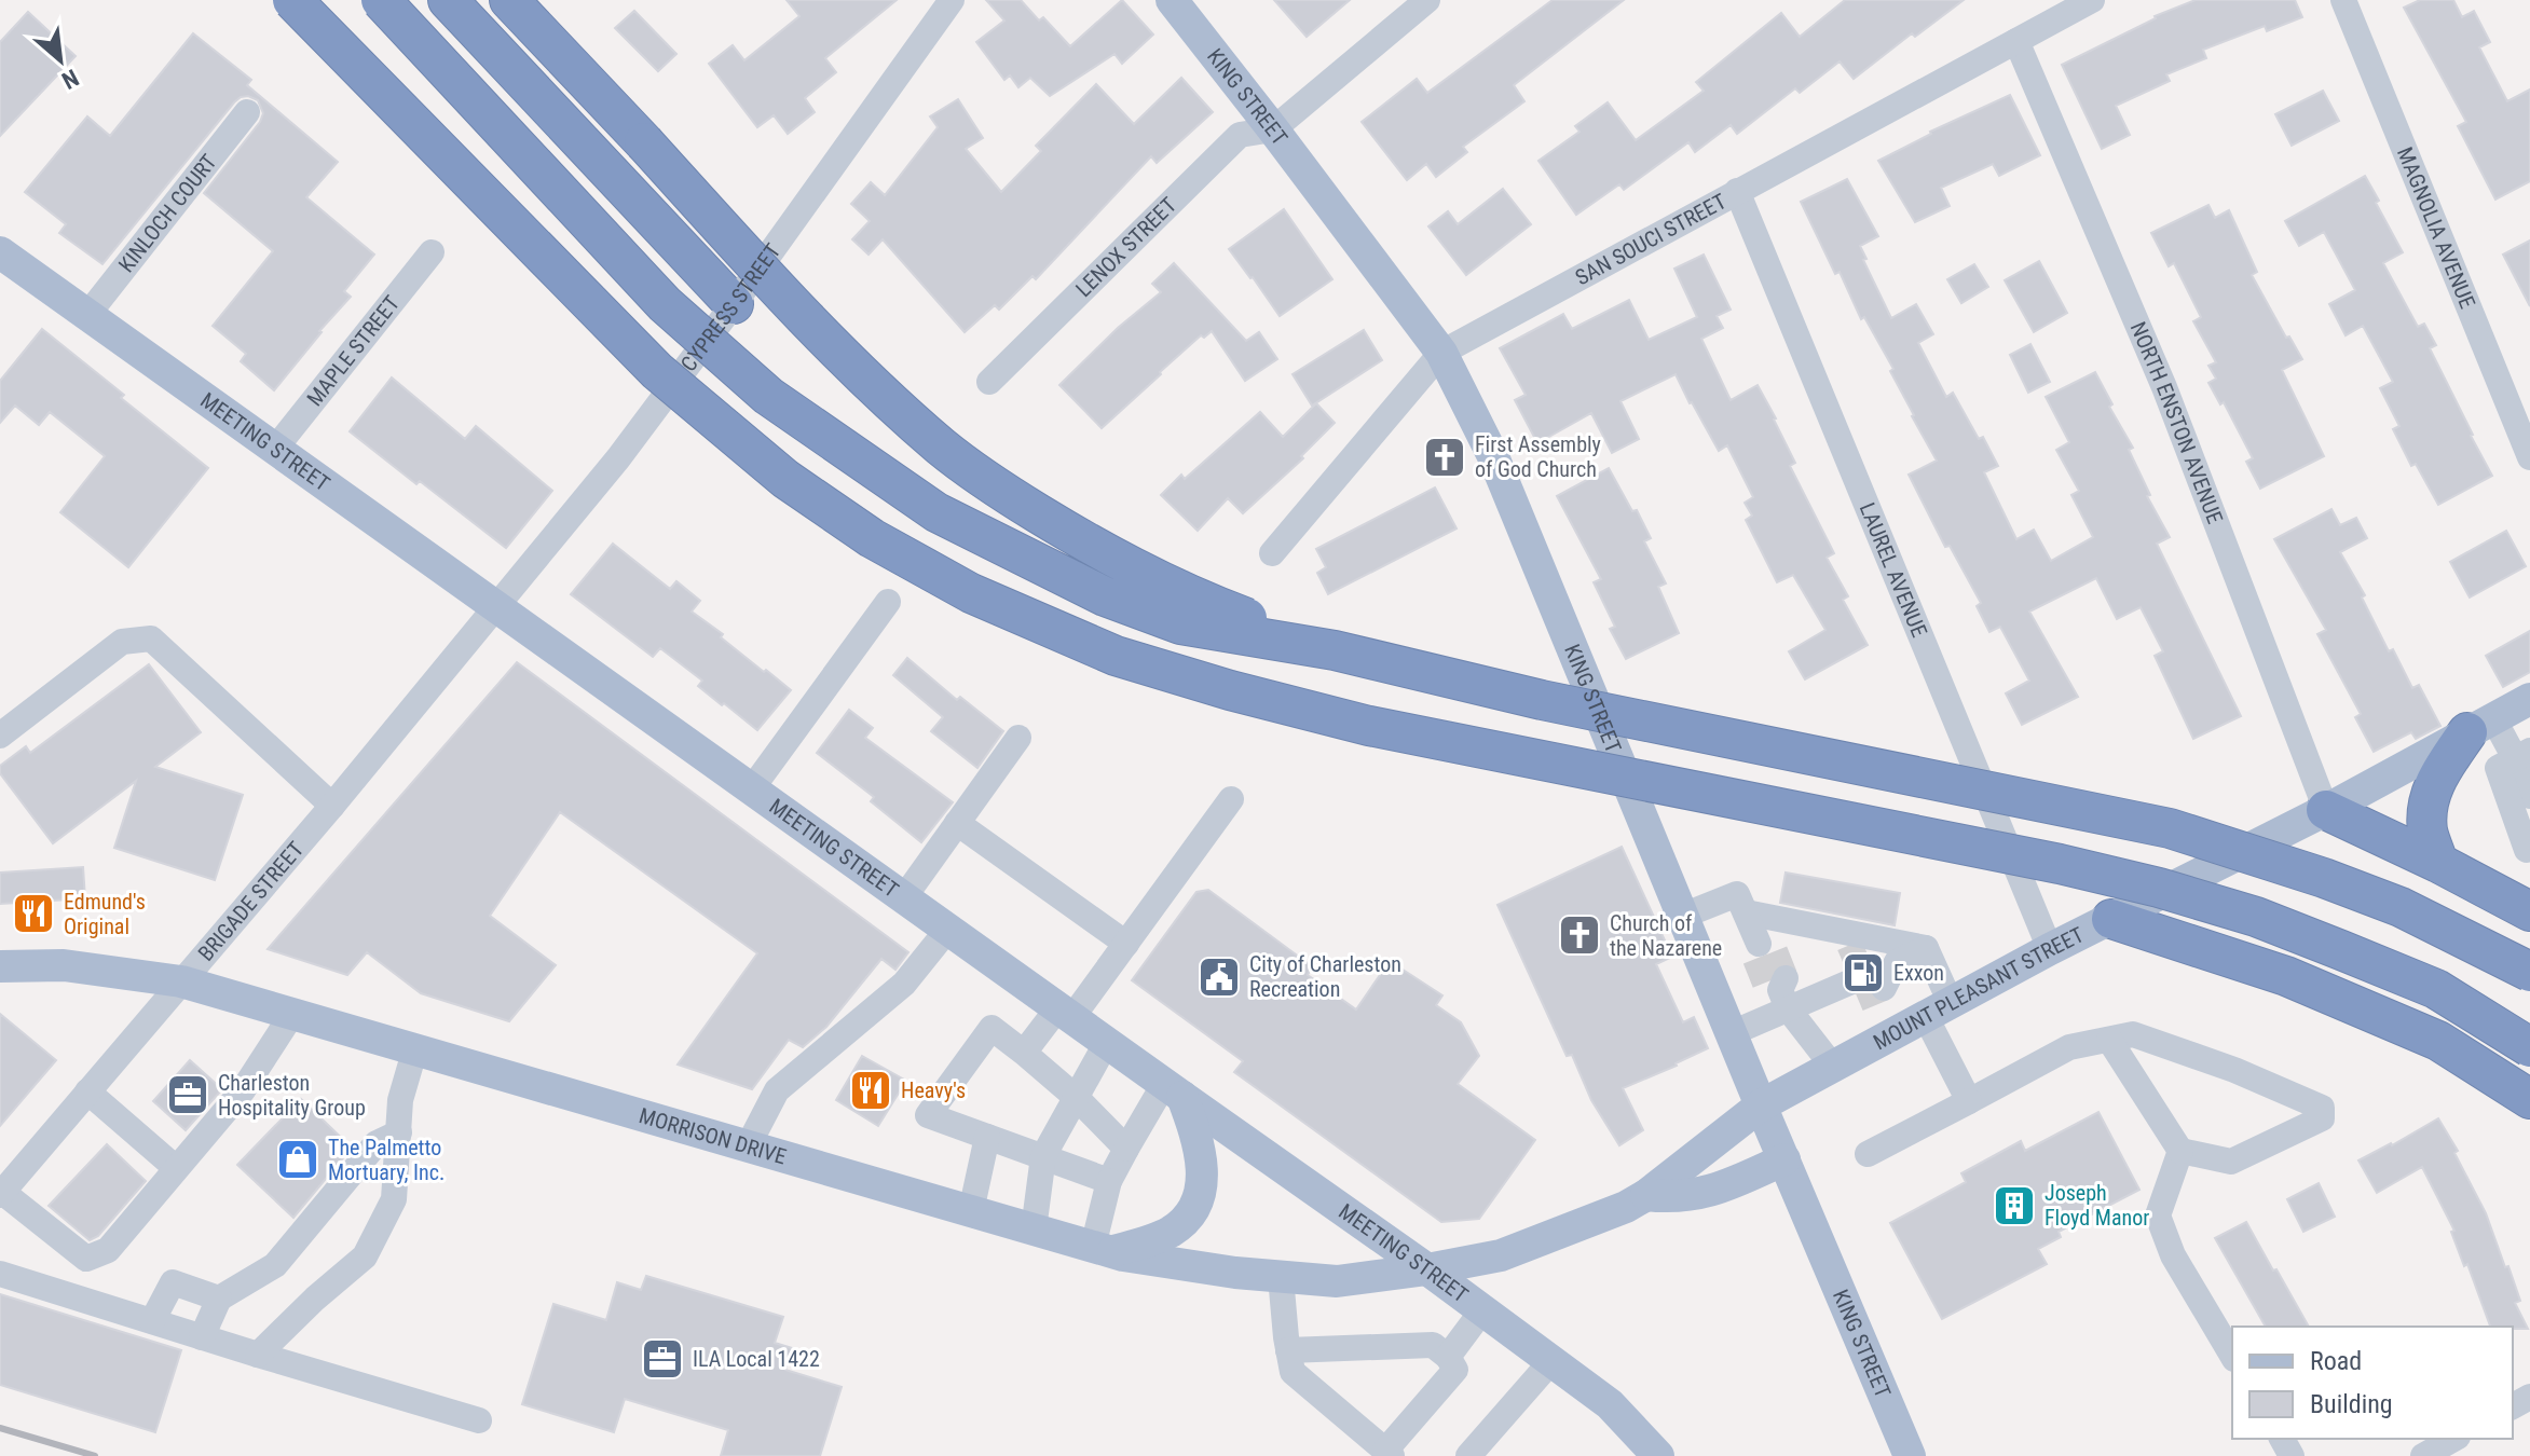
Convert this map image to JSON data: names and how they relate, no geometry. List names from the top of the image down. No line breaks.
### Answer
{"streets":{"main road":["KING STREET","MEETING STREET","MOUNT PLEASANT STREET","MORRISON DRIVE"],"street":["KINLOCH COURT","MAGNOLIA AVENUE","SAN SOUCI STREET","LENOX STREET","CYPRESS STREET","MAPLE STREET","NORTH ENSTON AVENUE","LAUREL AVENUE","BRIGADE STREET"]},"crossings":[["KING STREET","SAN SOUCI STREET"],["KING STREET","LENOX STREET"],["KING STREET","MOUNT PLEASANT STREET"],["KINLOCH COURT","MEETING STREET"],["SAN SOUCI STREET","NORTH ENSTON AVENUE"],["SAN SOUCI STREET","LAUREL AVENUE"],["CYPRESS STREET","MEETING STREET"],["CYPRESS STREET","BRIGADE STREET"],["MAPLE STREET","MEETING STREET"],["NORTH ENSTON AVENUE","MOUNT PLEASANT STREET"],["MEETING STREET","BRIGADE STREET"],["MEETING STREET","MOUNT PLEASANT STREET"],["MEETING STREET","MORRISON DRIVE"],["LAUREL AVENUE","MOUNT PLEASANT STREET"],["BRIGADE STREET","MORRISON DRIVE"],["MOUNT PLEASANT STREET","MORRISON DRIVE"]],"places":{"church":["First Assembly of God Church","Church of the Nazarene"],"restaurant":["Edmund's Original","Heavy's"],"fuel station":["Exxon"],"public building":["City of Charleston Recreation"],"office":["Charleston Hospitality Group","ILA Local 1422"],"shop":["The Palmetto Mortuary, Inc."],"building":["Joseph Floyd Manor"]},"legend":["Road","Building"],"north":"bottom right"}
